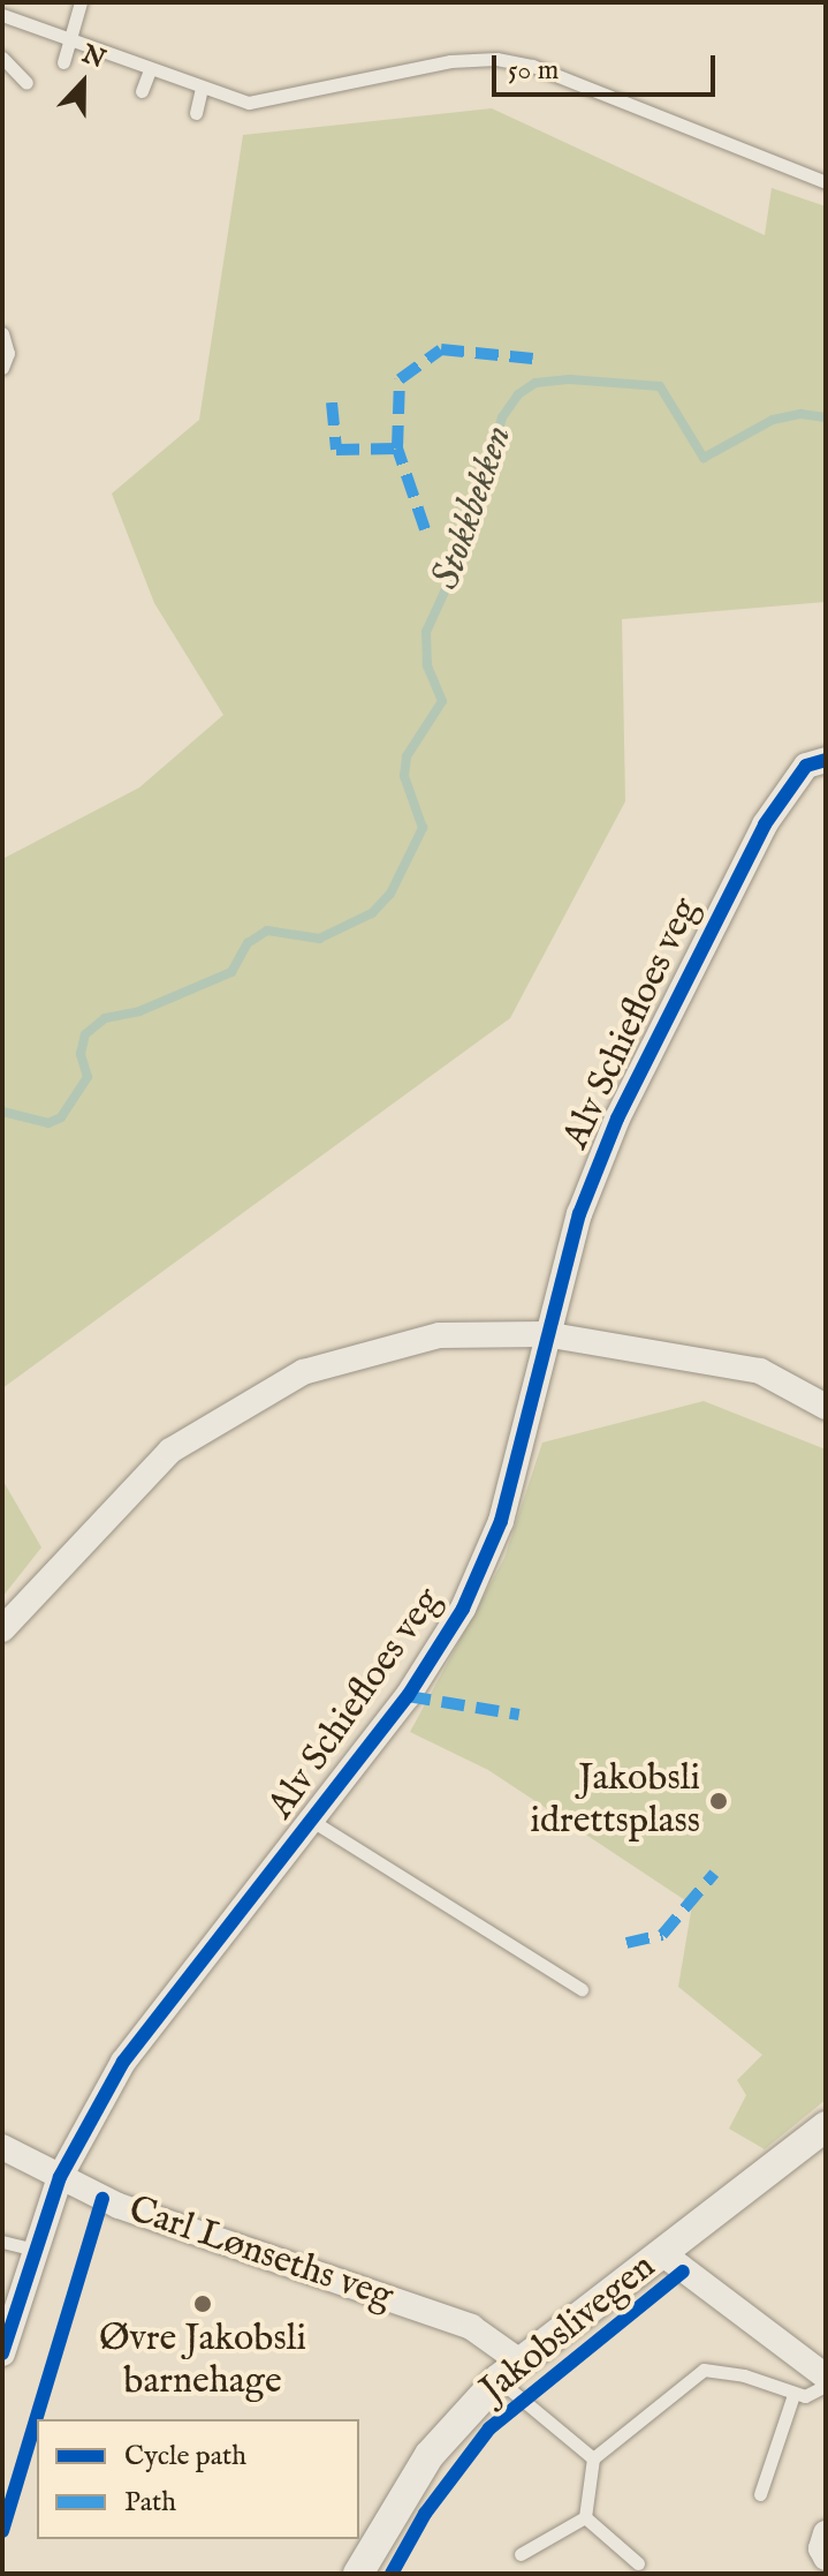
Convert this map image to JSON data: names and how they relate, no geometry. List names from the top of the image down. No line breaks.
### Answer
{"streets":{"street":["Alv Schiefloes veg","Carl Lønseths veg","Jakobslivegen"]},"crossings":[["Alv Schiefloes veg","Carl Lønseths veg"],["Carl Lønseths veg","Jakobslivegen"]],"water":["Stokkbekken"],"places":["Jakobsli idrettsplass","Øvre Jakobsli barnehage"],"legend":["Cycle path","Path"],"scale_bar":"50 m","north":"top"}
